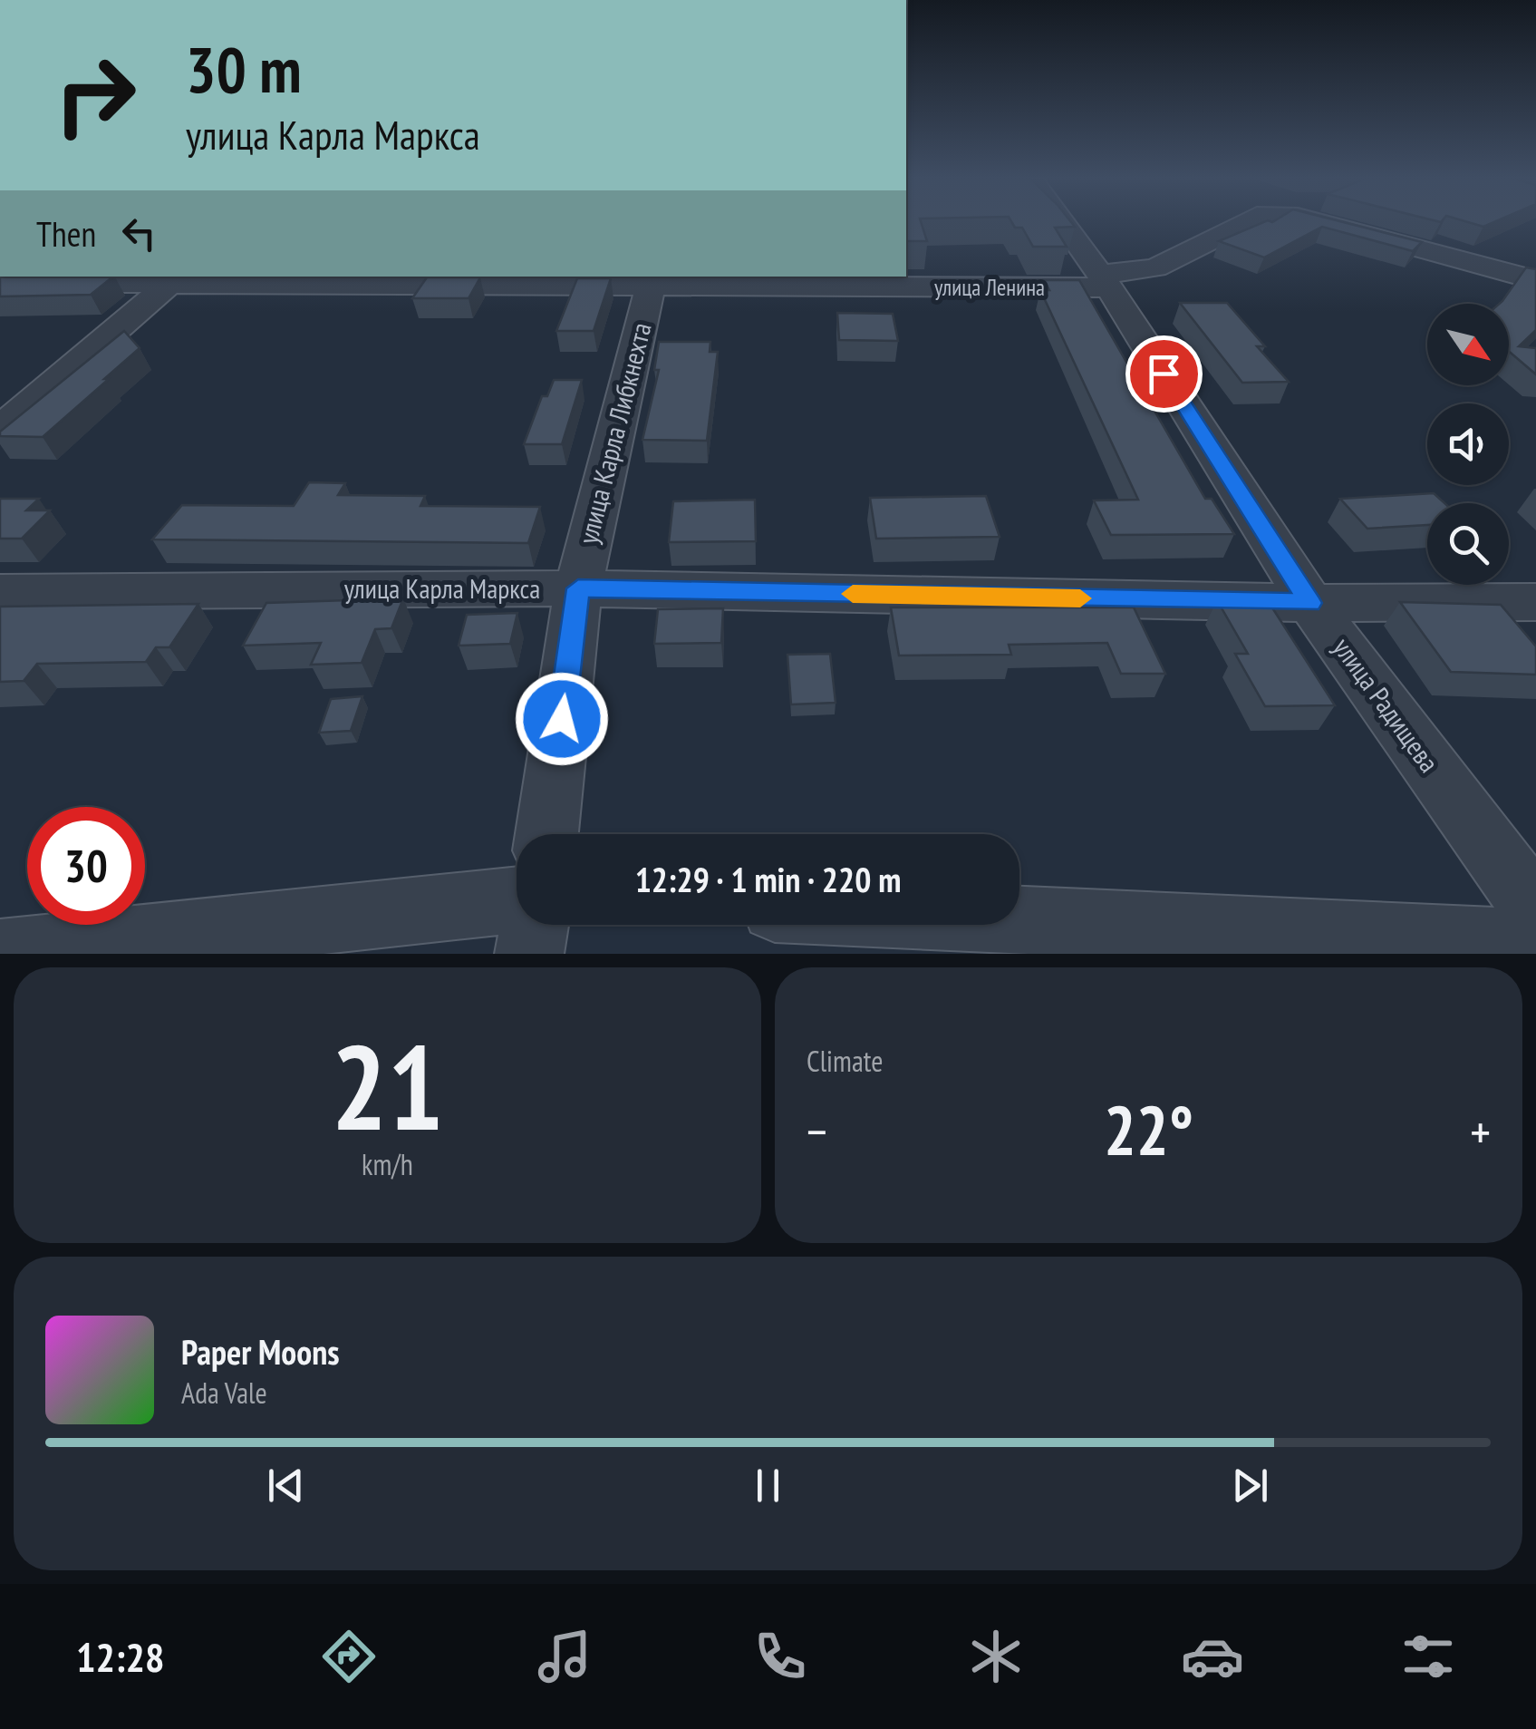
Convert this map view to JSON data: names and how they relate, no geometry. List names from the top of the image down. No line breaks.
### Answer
{"streets":{"street":["улица Ленина","улица Карла Либкнехта","улица Карла Маркса","улица Радищева"]},"crossings":[["улица Ленина","улица Карла Либкнехта"],["улица Ленина","улица Радищева"],["улица Карла Либкнехта","улица Карла Маркса"],["улица Карла Маркса","улица Радищева"]],"north":"bottom right","page":{"turn":["30 m","улица Карла Маркса"],"then":"Then","limit":"30","trip":"12:29 · 1 min · 220 m","tile":[["21","km/h"],"Climate"],"heat":["−","22°","+"],"song":["Paper Moons","Ada Vale"],"tabs":"12:28"}}
